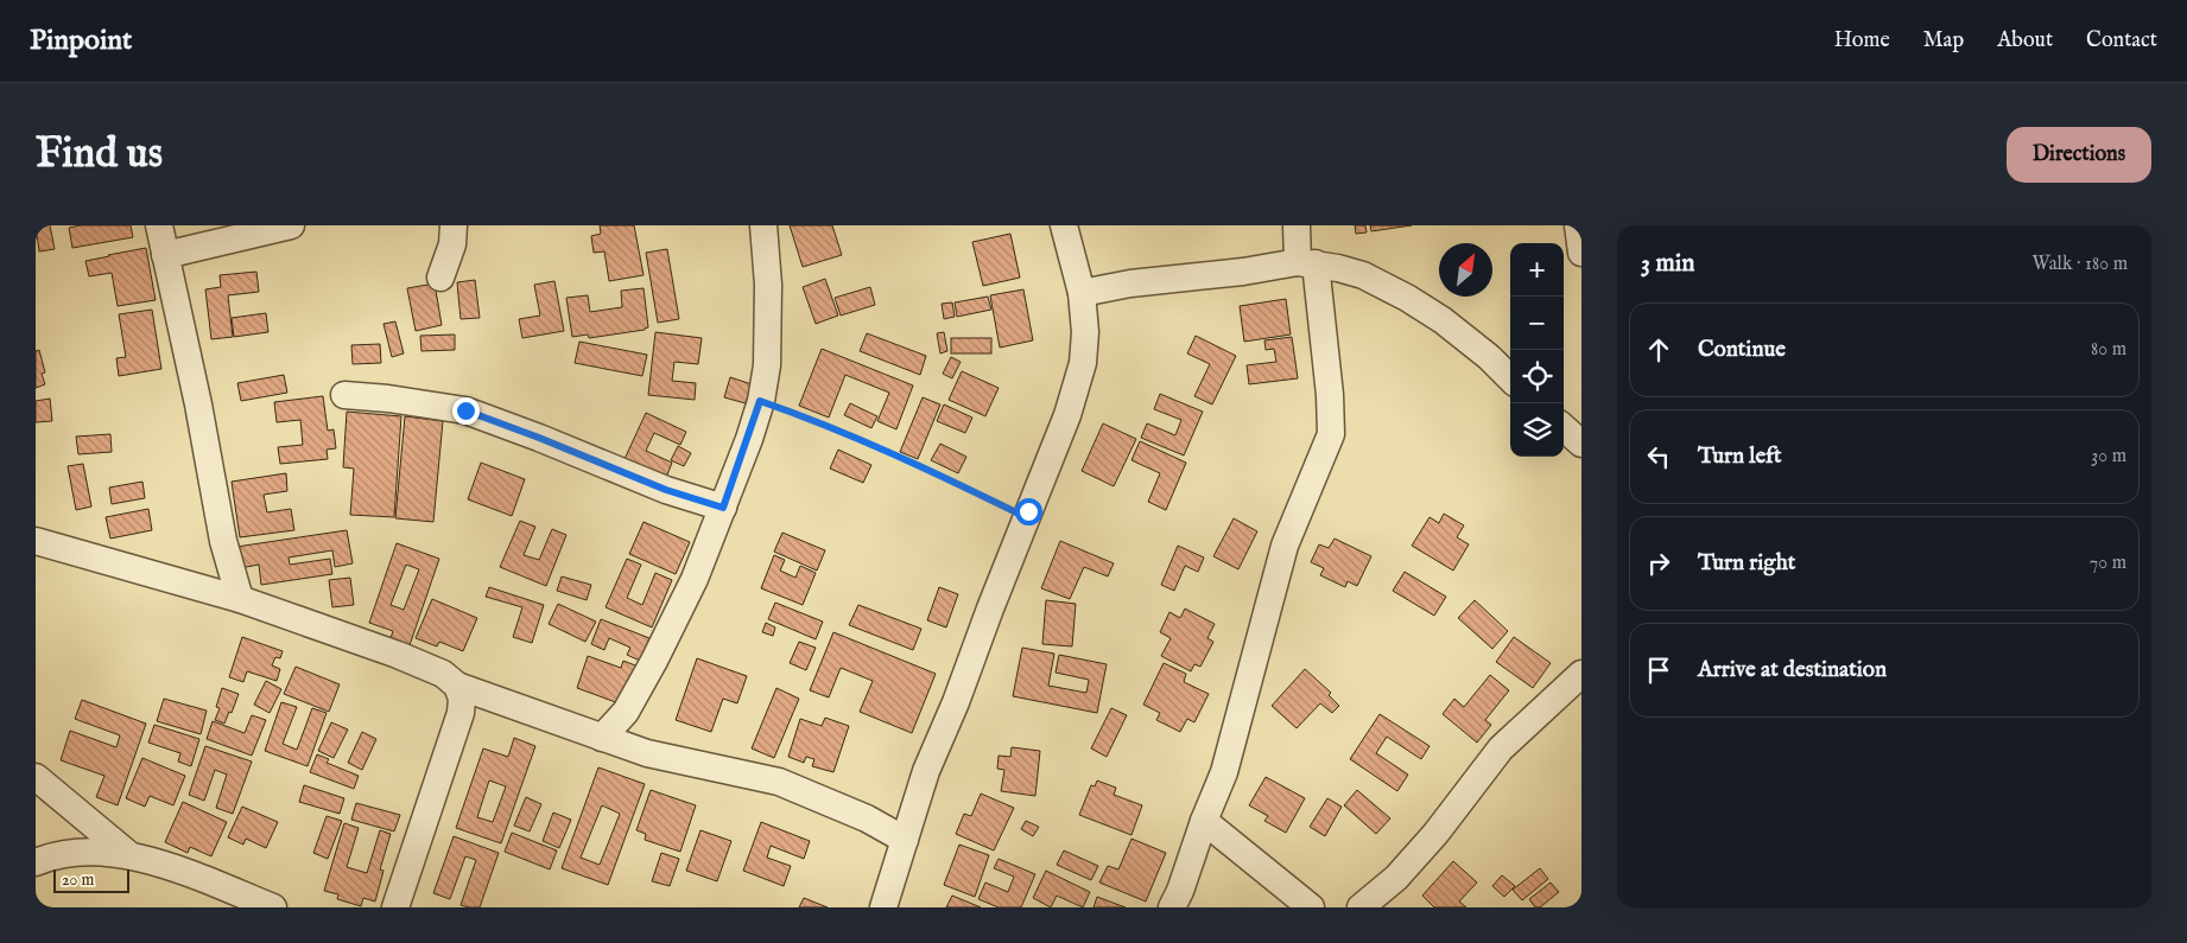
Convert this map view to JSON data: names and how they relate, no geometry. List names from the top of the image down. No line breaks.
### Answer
{"scale_bar":"20 m","north":"top right","page":{"header":"Pinpoint","nav":["Home","Map","About","Contact"],"buttons":"Directions","title":"Find us","heading":["3 min","Walk · 180 m"],"map_buttons":["+","−"],"list":[["Continue","80 m"],["Turn left","30 m"],["Turn right","70 m"],"Arrive at destination"],"scale":"20 m"}}
